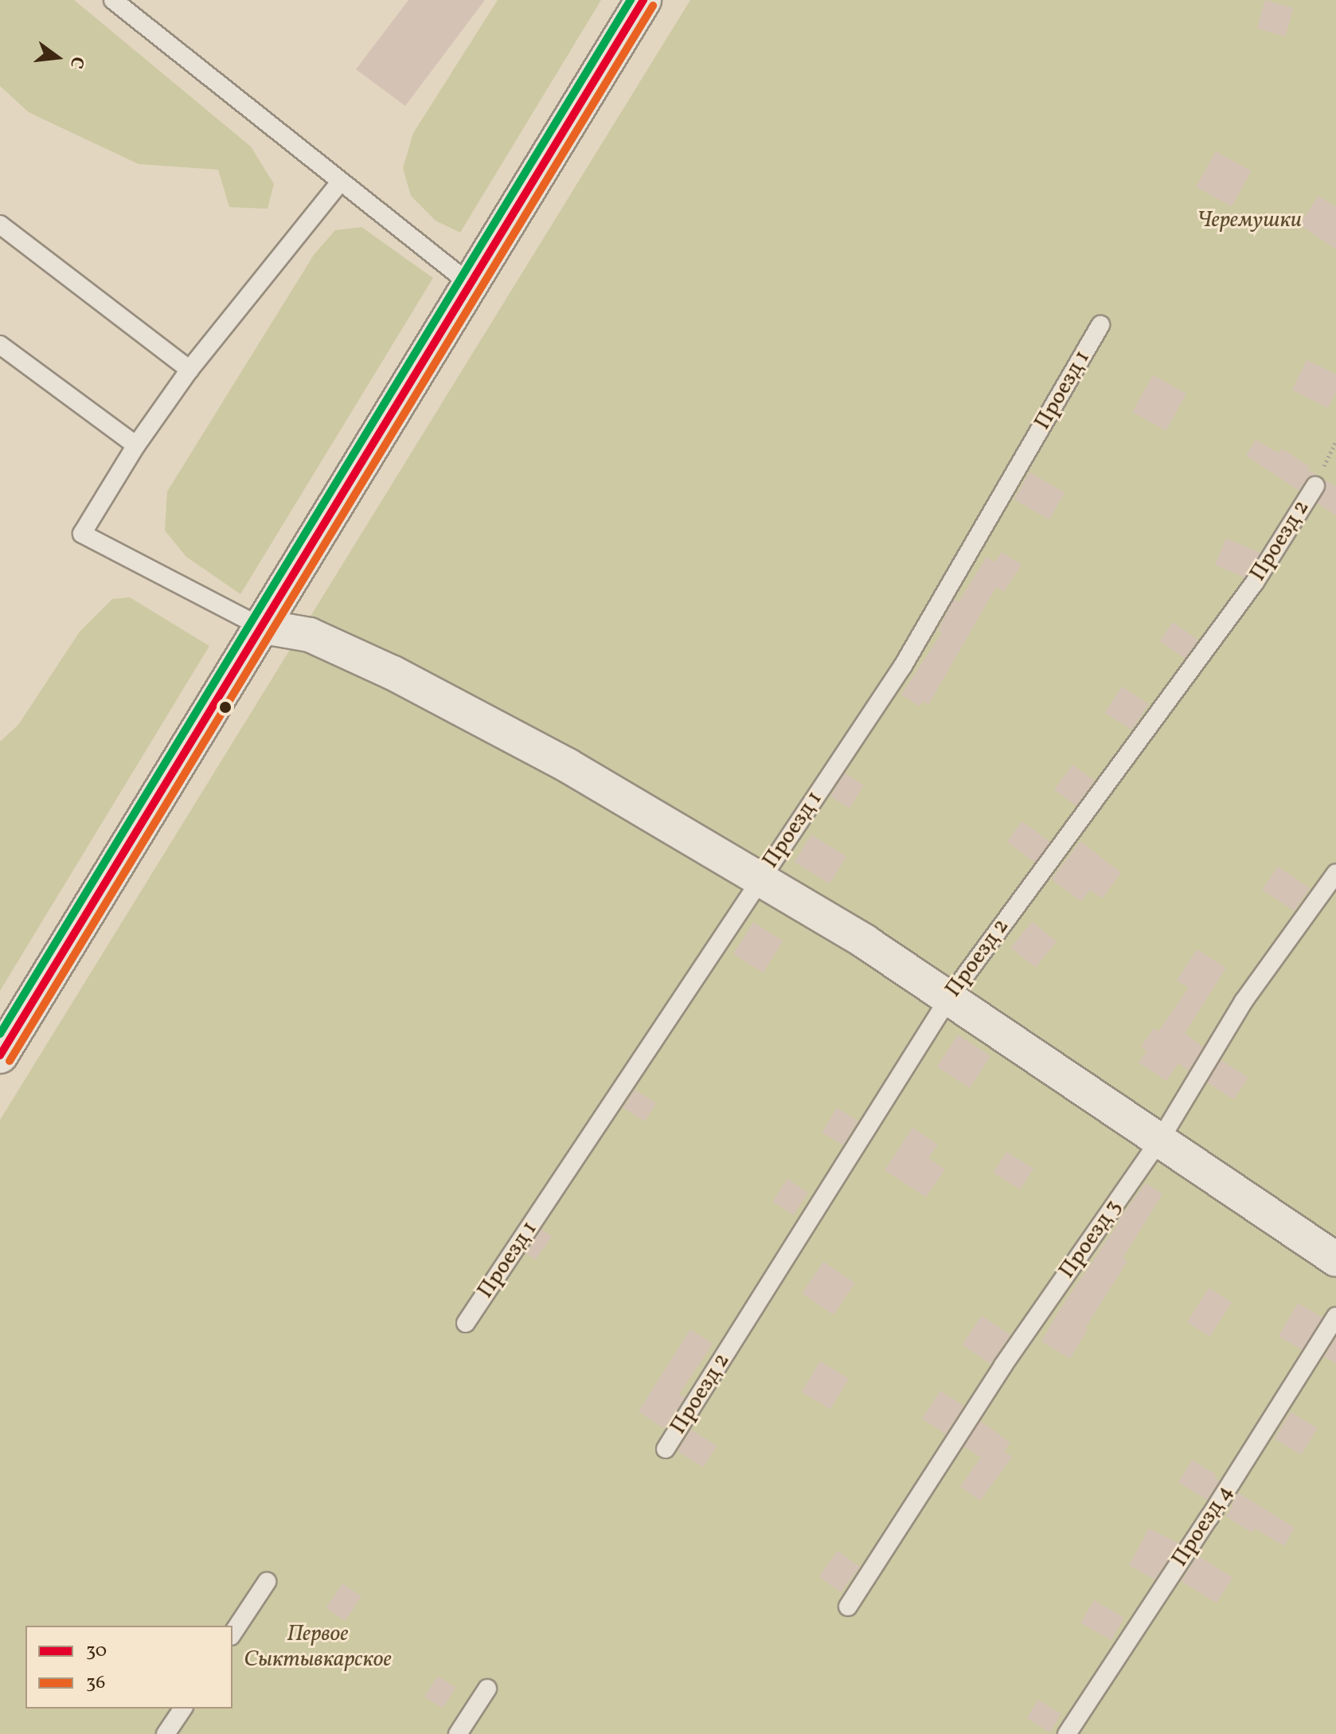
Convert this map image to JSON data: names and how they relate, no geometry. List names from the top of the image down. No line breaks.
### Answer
{"streets":{"lane":["Проезд 1","Проезд 2","Проезд 3","Проезд 4"]},"parks":["Черемушки","Первое Сыктывкарское"],"lines":["transit line 30","transit line 36"],"legend":["30","36"],"north":"right"}
